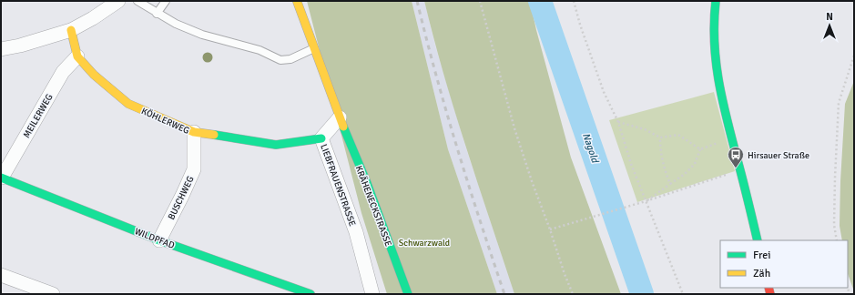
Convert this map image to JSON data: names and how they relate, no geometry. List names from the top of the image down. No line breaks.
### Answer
{"streets":{"street":["MEILERWEG","KÖHLERWEG","LIEBFRAUENSTRASSE","BUSCHWEG","KRÄHENECKSTRASSE","WILDPFAD"]},"crossings":[["MEILERWEG","KÖHLERWEG"],["MEILERWEG","WILDPFAD"],["KÖHLERWEG","LIEBFRAUENSTRASSE"],["KÖHLERWEG","BUSCHWEG"],["LIEBFRAUENSTRASSE","KRÄHENECKSTRASSE"],["BUSCHWEG","WILDPFAD"]],"water":["Nagold"],"parks":["Schwarzwald"],"places":{"bus stop":["Hirsauer Straße"]},"legend":["Frei","Zäh"],"north":"top"}
